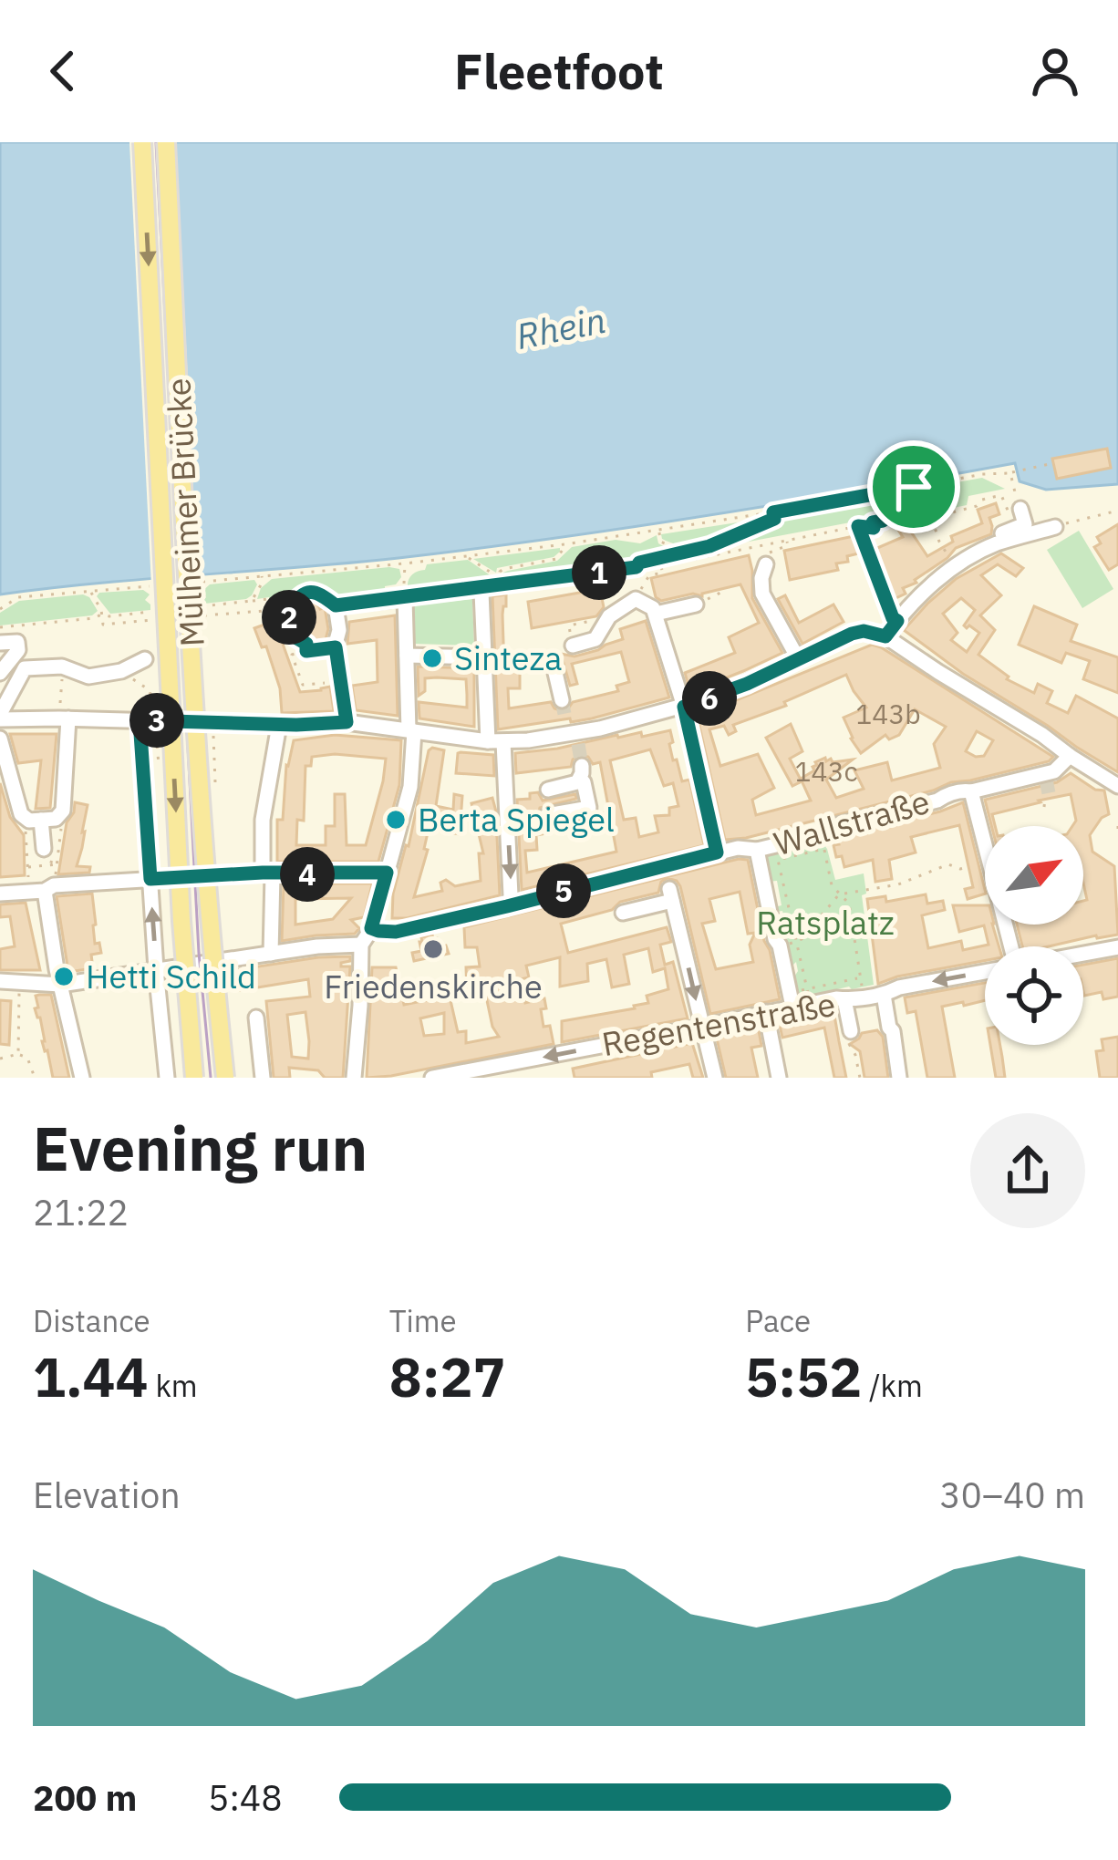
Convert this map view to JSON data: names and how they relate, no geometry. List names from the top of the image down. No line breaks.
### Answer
{"streets":{"main road":["Mülheimer Brücke"],"street":["Wallstraße","Regentenstraße"]},"one_way":["Regentenstraße"],"water":["Rhein"],"parks":["Ratsplatz"],"places":["Sinteza","Berta Spiegel","Friedenskirche","Hetti Schild"],"house_numbers":["143b","143c"],"north":"top right","page":{"header":"Fleetfoot","pins":["1","2","6","3","4","5"],"heading":["Evening run","21:22"],"stats":[["Distance","1.44 km"],["Time","8:27"],["Pace","5:52 /km"]],"chart":["Elevation","30–40 m"],"list":[{"name":"200 m","note":"5:48"}]}}
